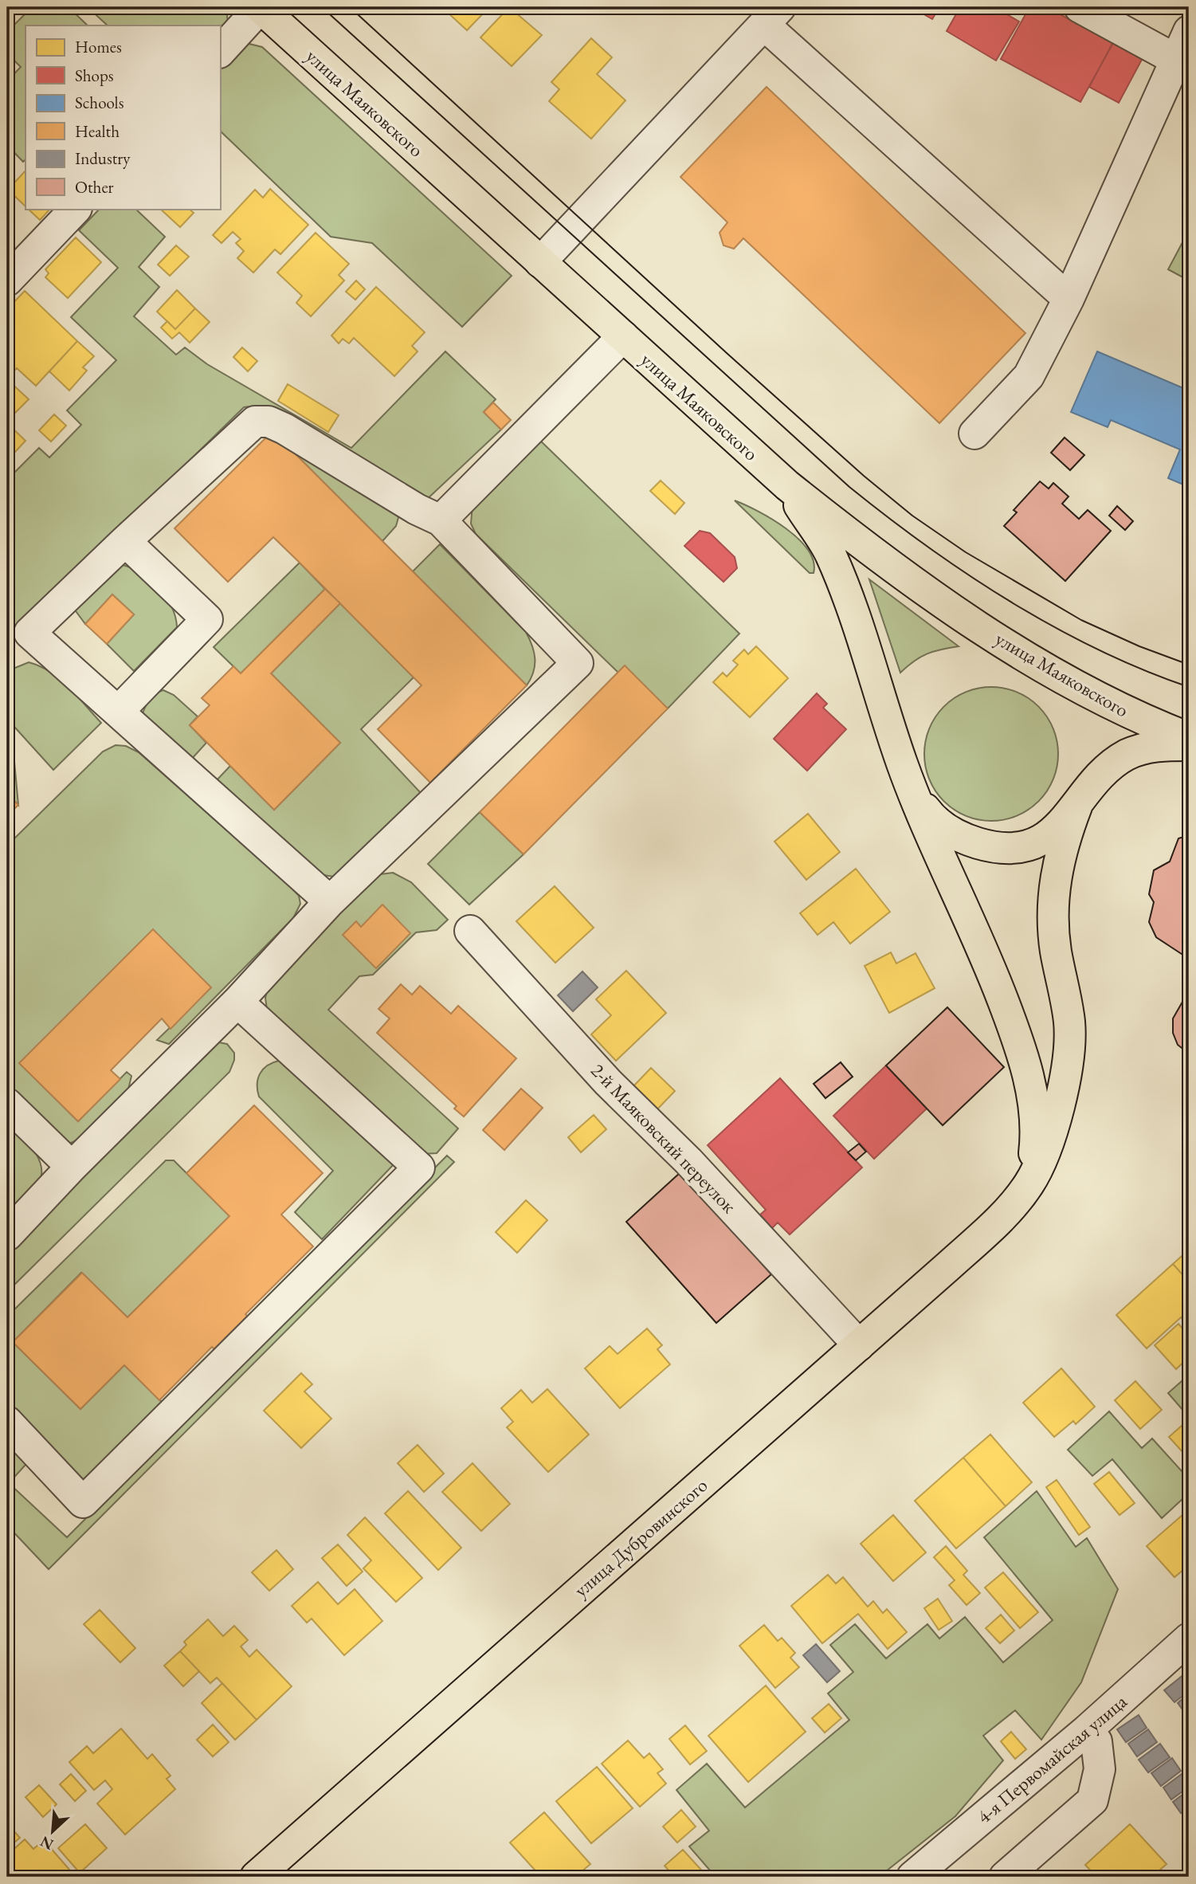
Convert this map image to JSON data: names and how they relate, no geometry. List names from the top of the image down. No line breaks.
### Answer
{"streets":{"main road":["улица Маяковского","улица Дубровинского"],"street":["2-й Маяковский переулок","4-я Первомайская улица"]},"crossings":[["2-й Маяковский переулок","улица Дубровинского"]],"legend":["Homes","Shops","Schools","Health","Industry","Other"],"north":"bottom left"}
